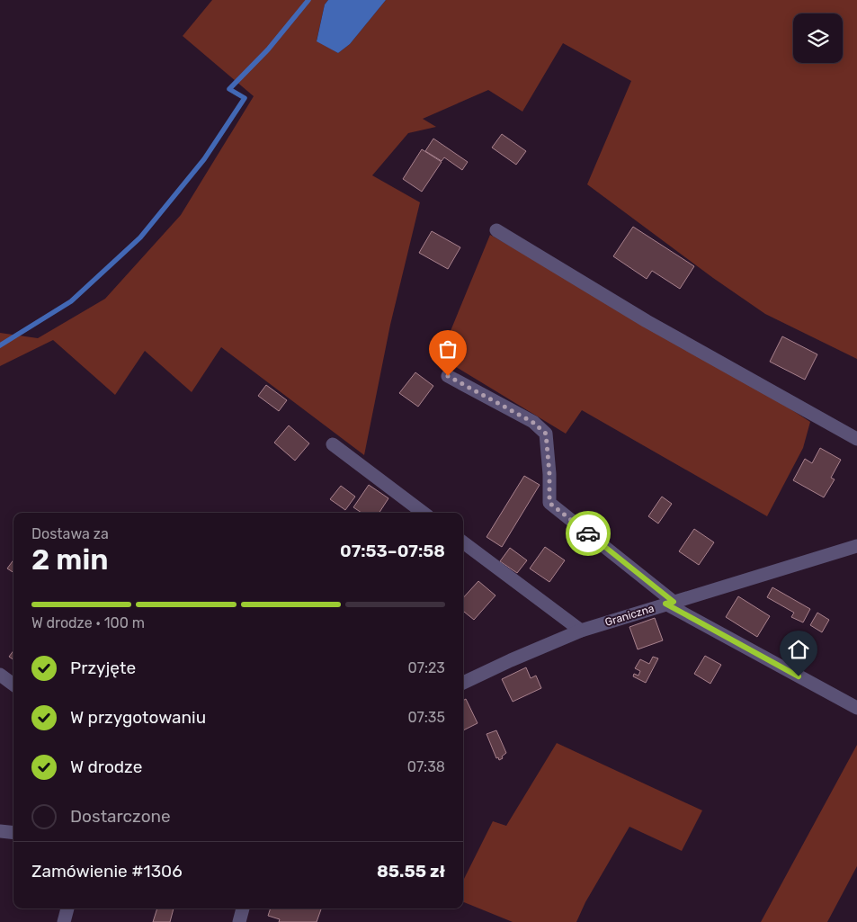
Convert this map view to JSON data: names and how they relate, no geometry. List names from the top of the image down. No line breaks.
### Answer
{"streets":{"street":["Graniczna"]},"page":{"heading":["2 min","Dostawa za","07:53–07:58"],"panel":["Zamówienie #1306","85.55 zł"],"bar":"W drodze · 100 m","list":[["Przyjęte","07:23"],["W przygotowaniu","07:35"],["W drodze","07:38"],"Dostarczone"]}}
